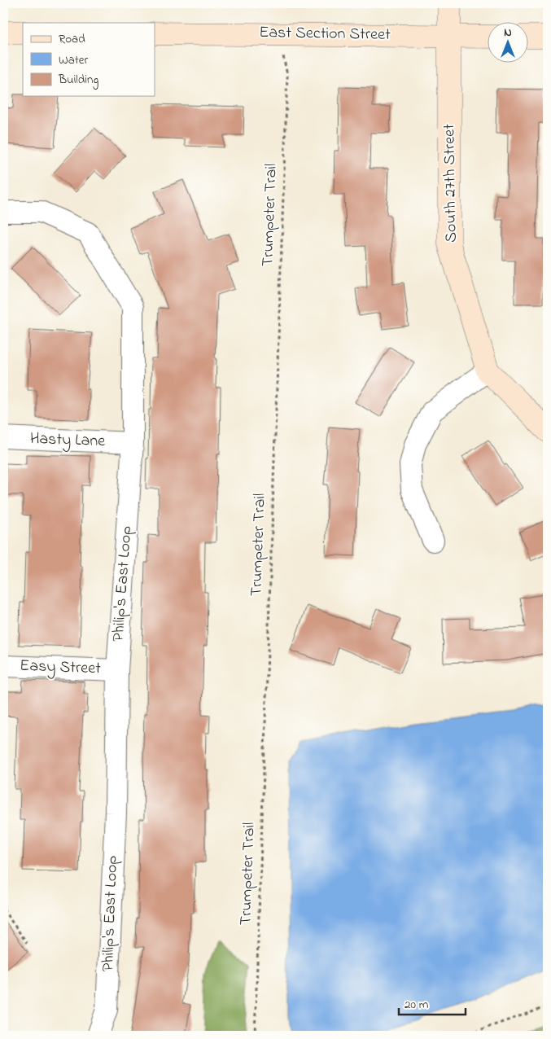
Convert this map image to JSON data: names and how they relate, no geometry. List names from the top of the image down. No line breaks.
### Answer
{"streets":{"street":["East Section Street","South 27th Street","Hasty Lane","Philip's East Loop","Easy Street"],"path":["Trumpeter Trail"]},"crossings":[["East Section Street","South 27th Street"],["Hasty Lane","Philip's East Loop"],["Philip's East Loop","Easy Street"]],"legend":["Road","Water","Building"],"scale_bar":"20 m","north":"top"}
